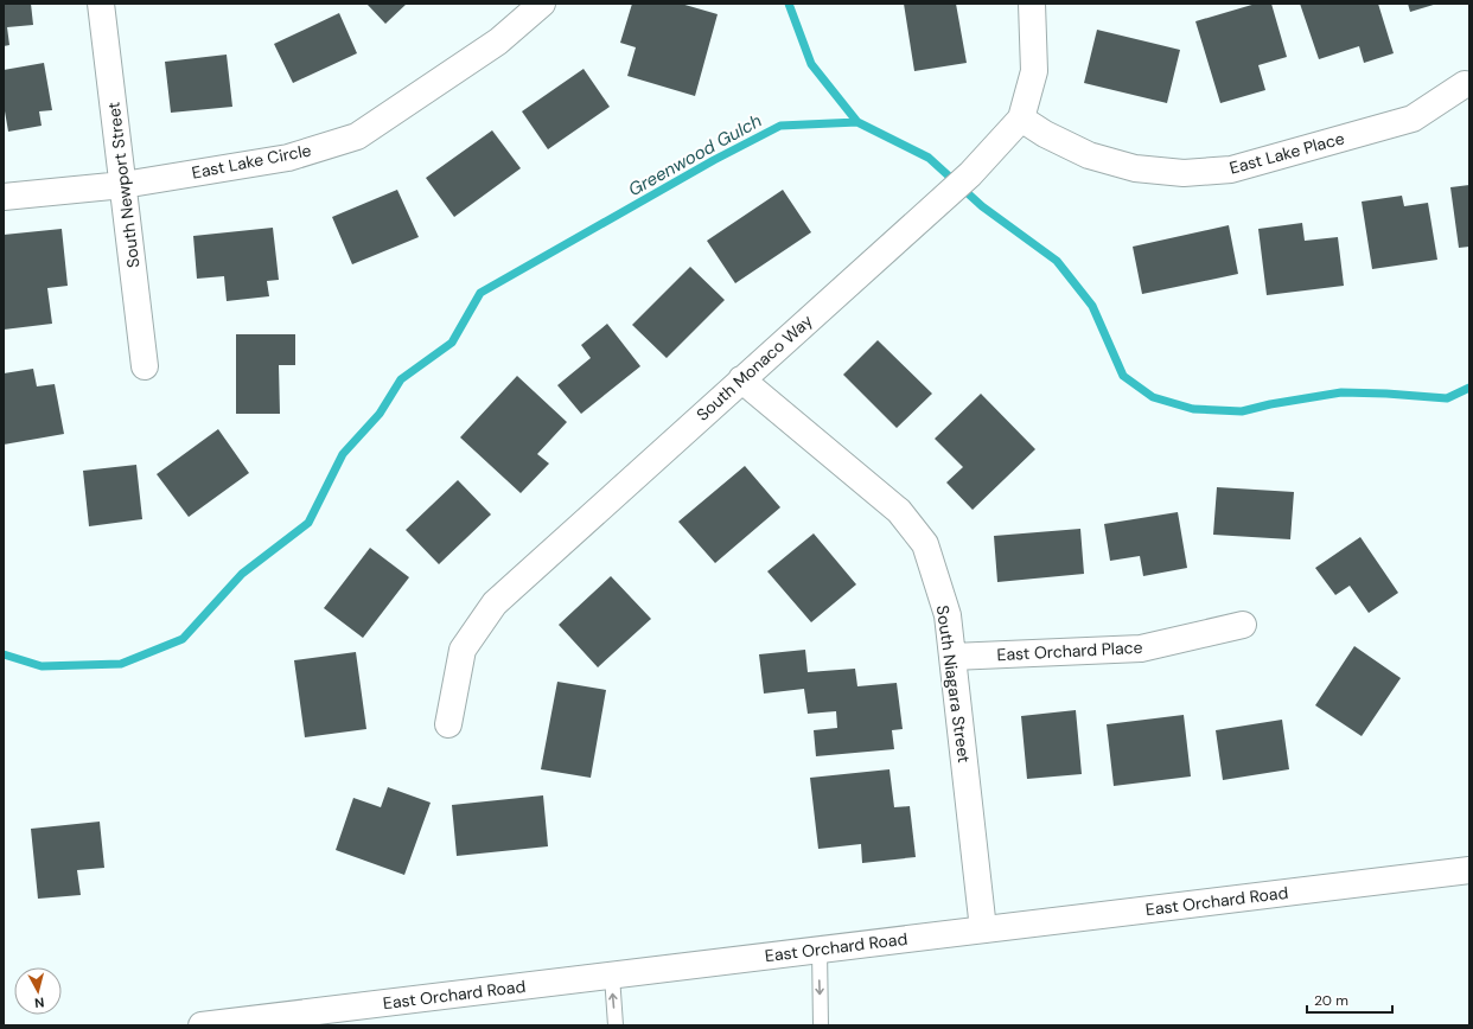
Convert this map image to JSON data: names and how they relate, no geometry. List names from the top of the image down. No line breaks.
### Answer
{"streets":{"street":["East Lake Place","East Lake Circle","South Newport Street","South Monaco Way","East Orchard Place","South Niagara Street","East Orchard Road"]},"crossings":[["East Lake Place","South Monaco Way"],["East Lake Circle","South Newport Street"],["South Monaco Way","South Niagara Street"],["East Orchard Place","South Niagara Street"],["South Niagara Street","East Orchard Road"]],"water":["Greenwood Gulch"],"scale_bar":"20 m","north":"bottom"}
